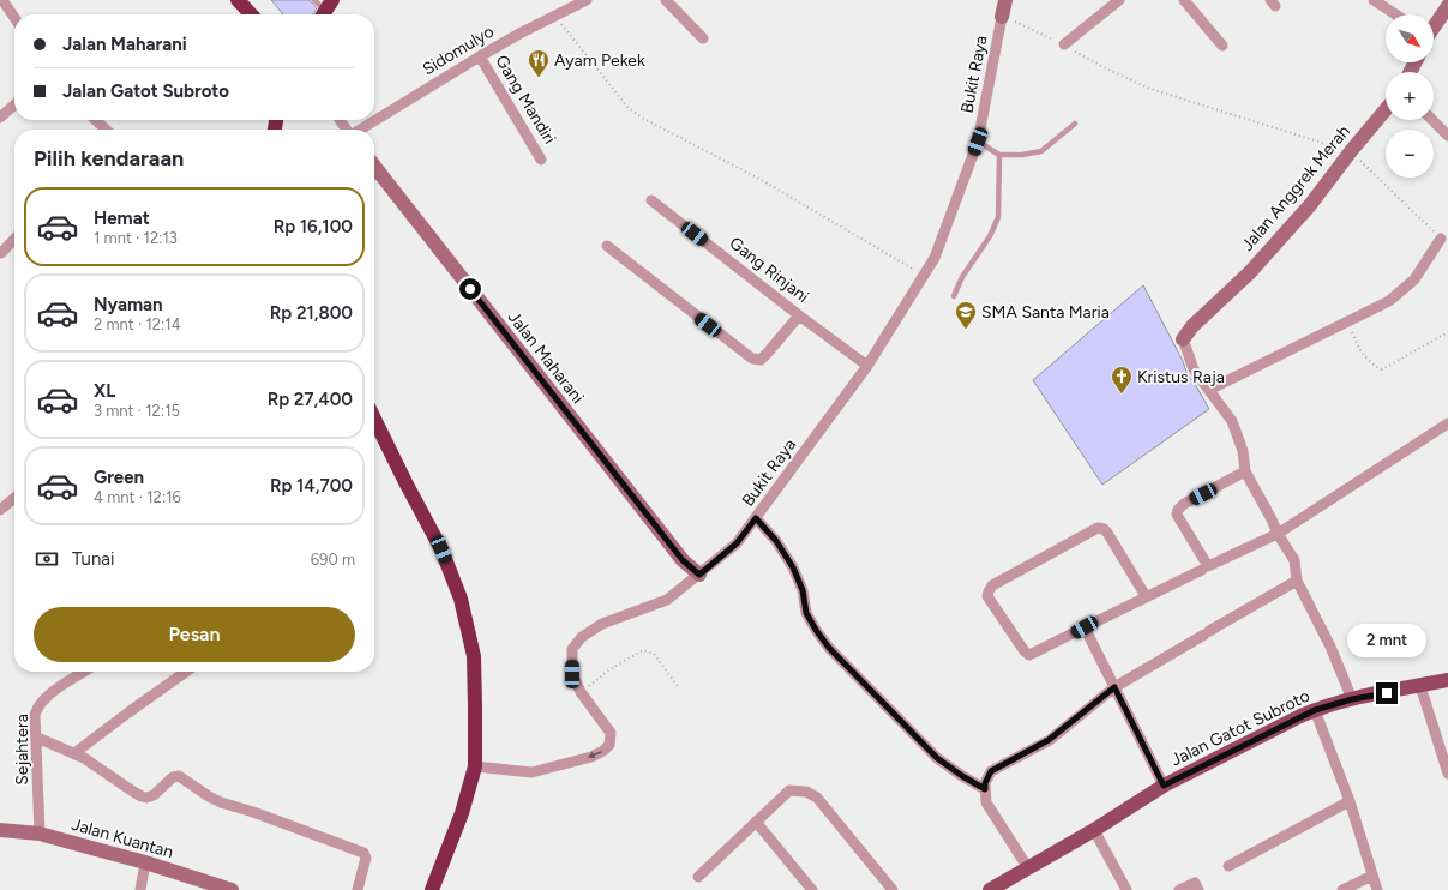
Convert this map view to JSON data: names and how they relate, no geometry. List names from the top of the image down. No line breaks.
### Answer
{"streets":{"main road":["Jalan Gatot Subroto"],"street":["Sidomulyo","Bukit Raya","Gang Mandiri","Jalan Anggrek Merah","Gang Rinjani","Jalan Maharani","Sejahtera","Jalan Kuantan"]},"crossings":[["Sidomulyo","Gang Mandiri"],["Bukit Raya","Gang Rinjani"],["Bukit Raya","Jalan Maharani"],["Sejahtera","Jalan Kuantan"]],"places":{"restaurant":["Ayam Pekek"],"school or university":["SMA Santa Maria"],"church":["Kristus Raja"]},"north":"bottom right","page":{"map_buttons":["+","−"],"banner":["Jalan Maharani","Jalan Gatot Subroto"],"heading":"Pilih kendaraan","list":[{"name":"Hemat","note":"1 mnt · 12:13","value":"Rp 16,100"},{"name":"Nyaman","note":"2 mnt · 12:14","value":"Rp 21,800"},{"name":"XL","note":"3 mnt · 12:15","value":"Rp 27,400"},{"name":"Green","note":"4 mnt · 12:16","value":"Rp 14,700"}],"pay":["Tunai","690 m"],"buttons":"Pesan","bubble":"2 mnt"}}
